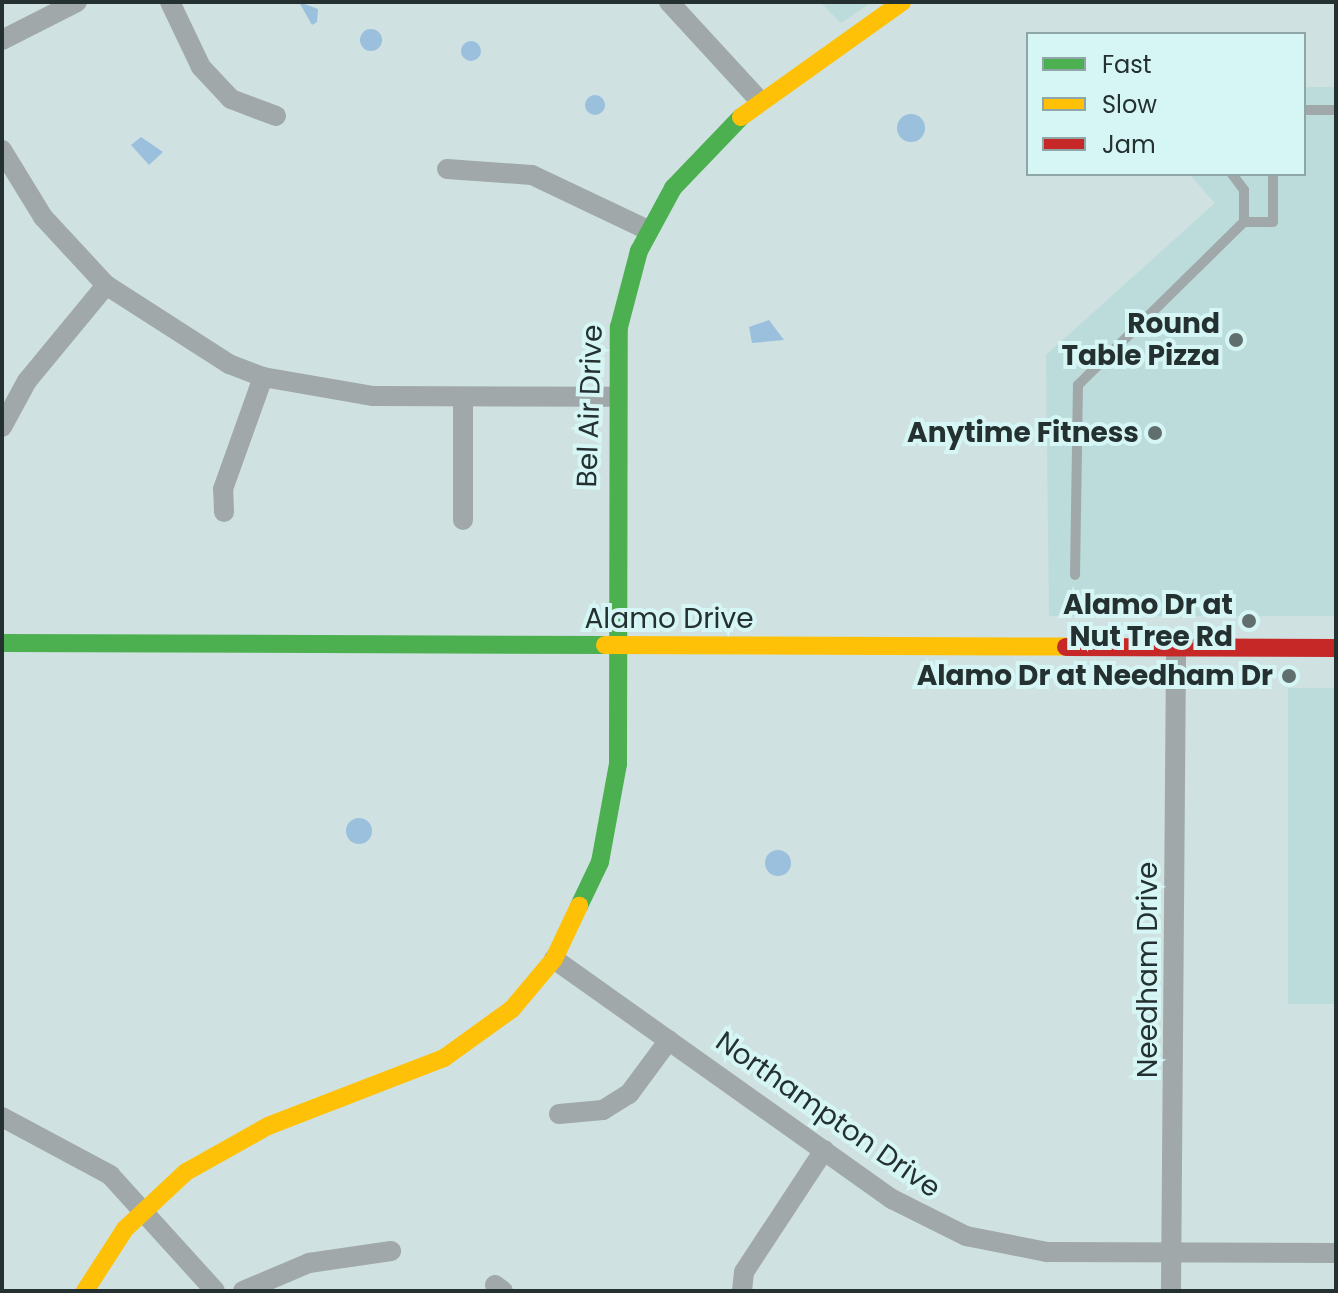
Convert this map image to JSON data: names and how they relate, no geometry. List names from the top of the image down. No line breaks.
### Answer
{"streets":{"street":["Bel Air Drive","Alamo Drive","Needham Drive","Northampton Drive"]},"crossings":[["Bel Air Drive","Alamo Drive"],["Bel Air Drive","Northampton Drive"],["Alamo Drive","Needham Drive"],["Needham Drive","Northampton Drive"]],"places":["Round Table Pizza","Anytime Fitness","Alamo Dr at Nut Tree Rd","Alamo Dr at Needham Dr"],"legend":["Fast","Slow","Jam"]}
